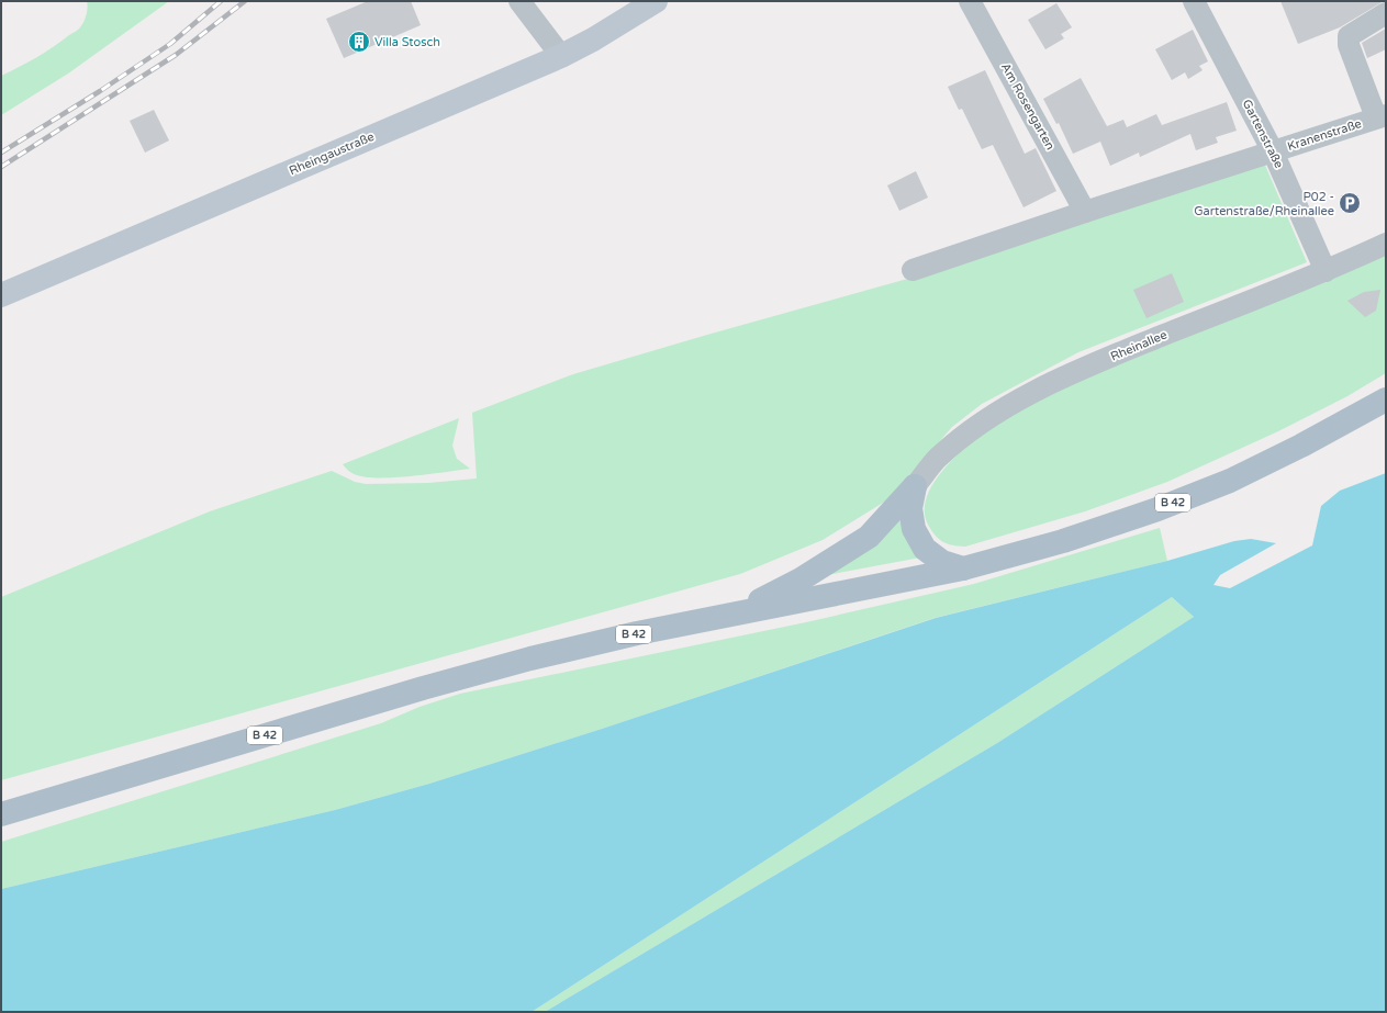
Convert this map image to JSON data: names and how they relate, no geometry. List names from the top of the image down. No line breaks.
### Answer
{"streets":{"main road":["Rheingaustraße","B 42"],"street":["Am Rosengarten","Gartenstraße","Kranenstraße","Rheinallee"]},"crossings":[["Gartenstraße","Kranenstraße"],["Gartenstraße","Rheinallee"]],"places":{"building":["Villa Stosch"],"parking":["P02 - Gartenstraße/Rheinallee"]}}
